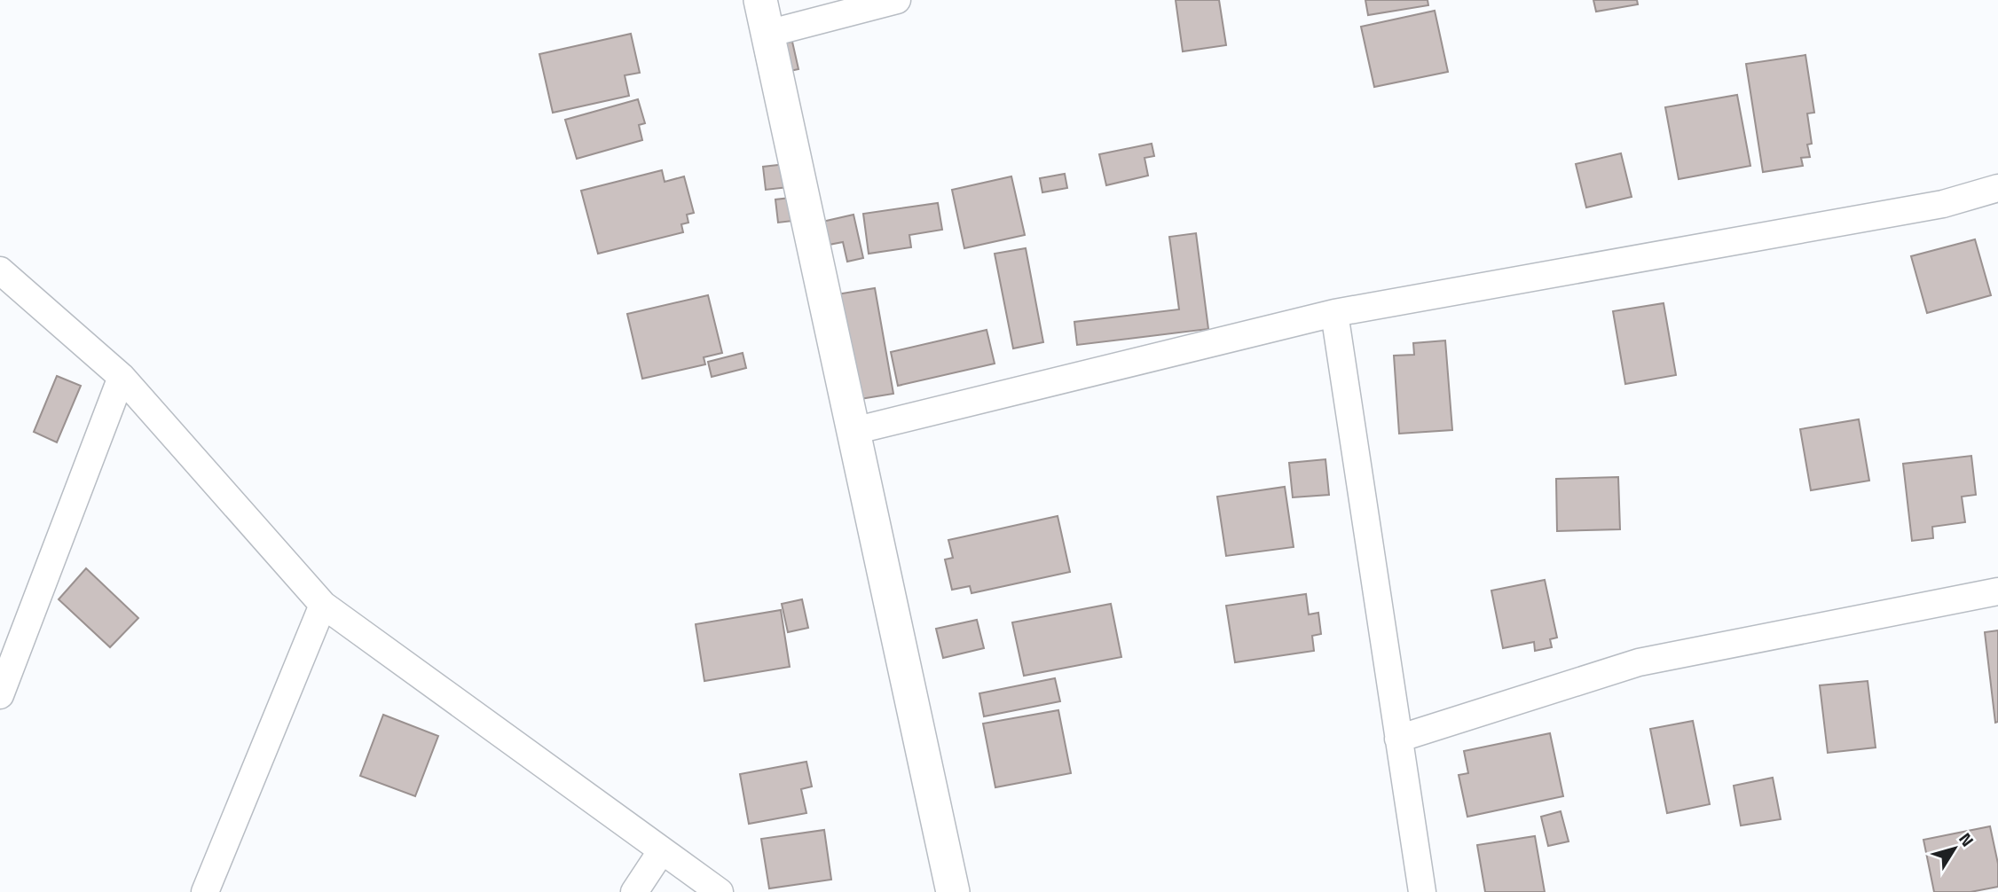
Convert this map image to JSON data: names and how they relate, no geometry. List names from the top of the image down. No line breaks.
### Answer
{"north":"top right"}
